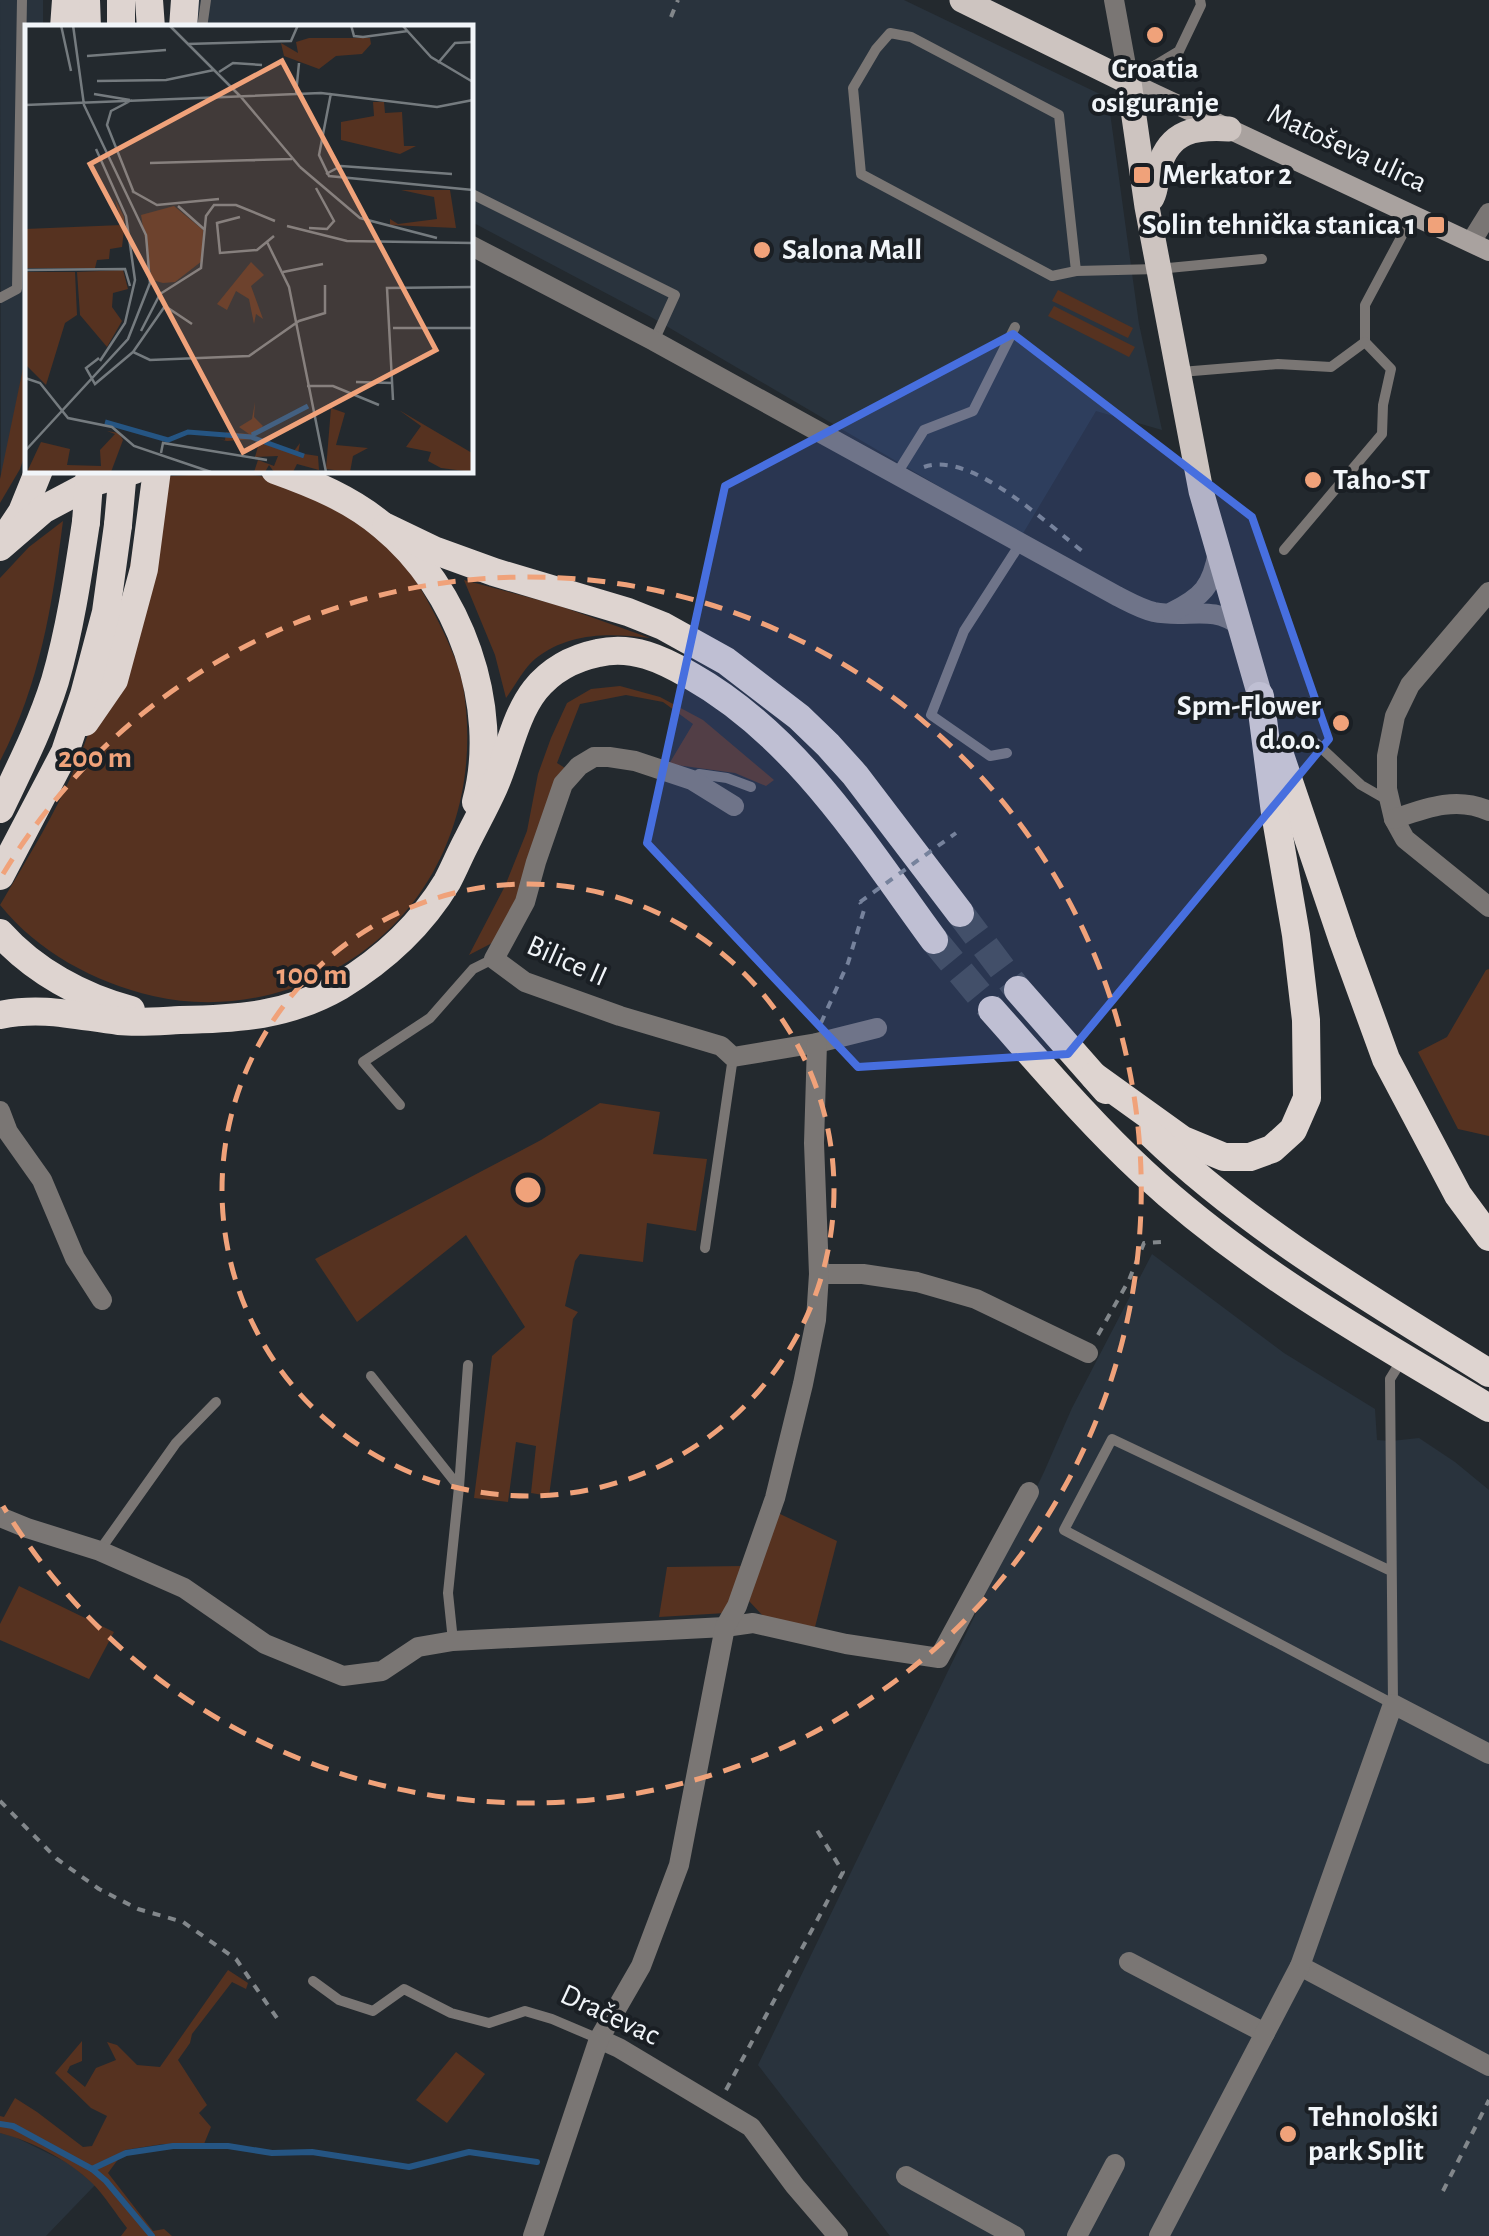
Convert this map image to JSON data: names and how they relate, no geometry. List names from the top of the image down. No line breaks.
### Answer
{"streets":{"main road":["Matoševa ulica"],"street":["Bilice II","Dračevac"]},"places":{"other":["Croatia osiguranje","Salona Mall","Taho-ST","Spm-Flower d.o.o.","Tehnološki park Split"],"transit":["Merkator 2","Solin tehnička stanica 1"]},"rings":["200 m","100 m"]}
